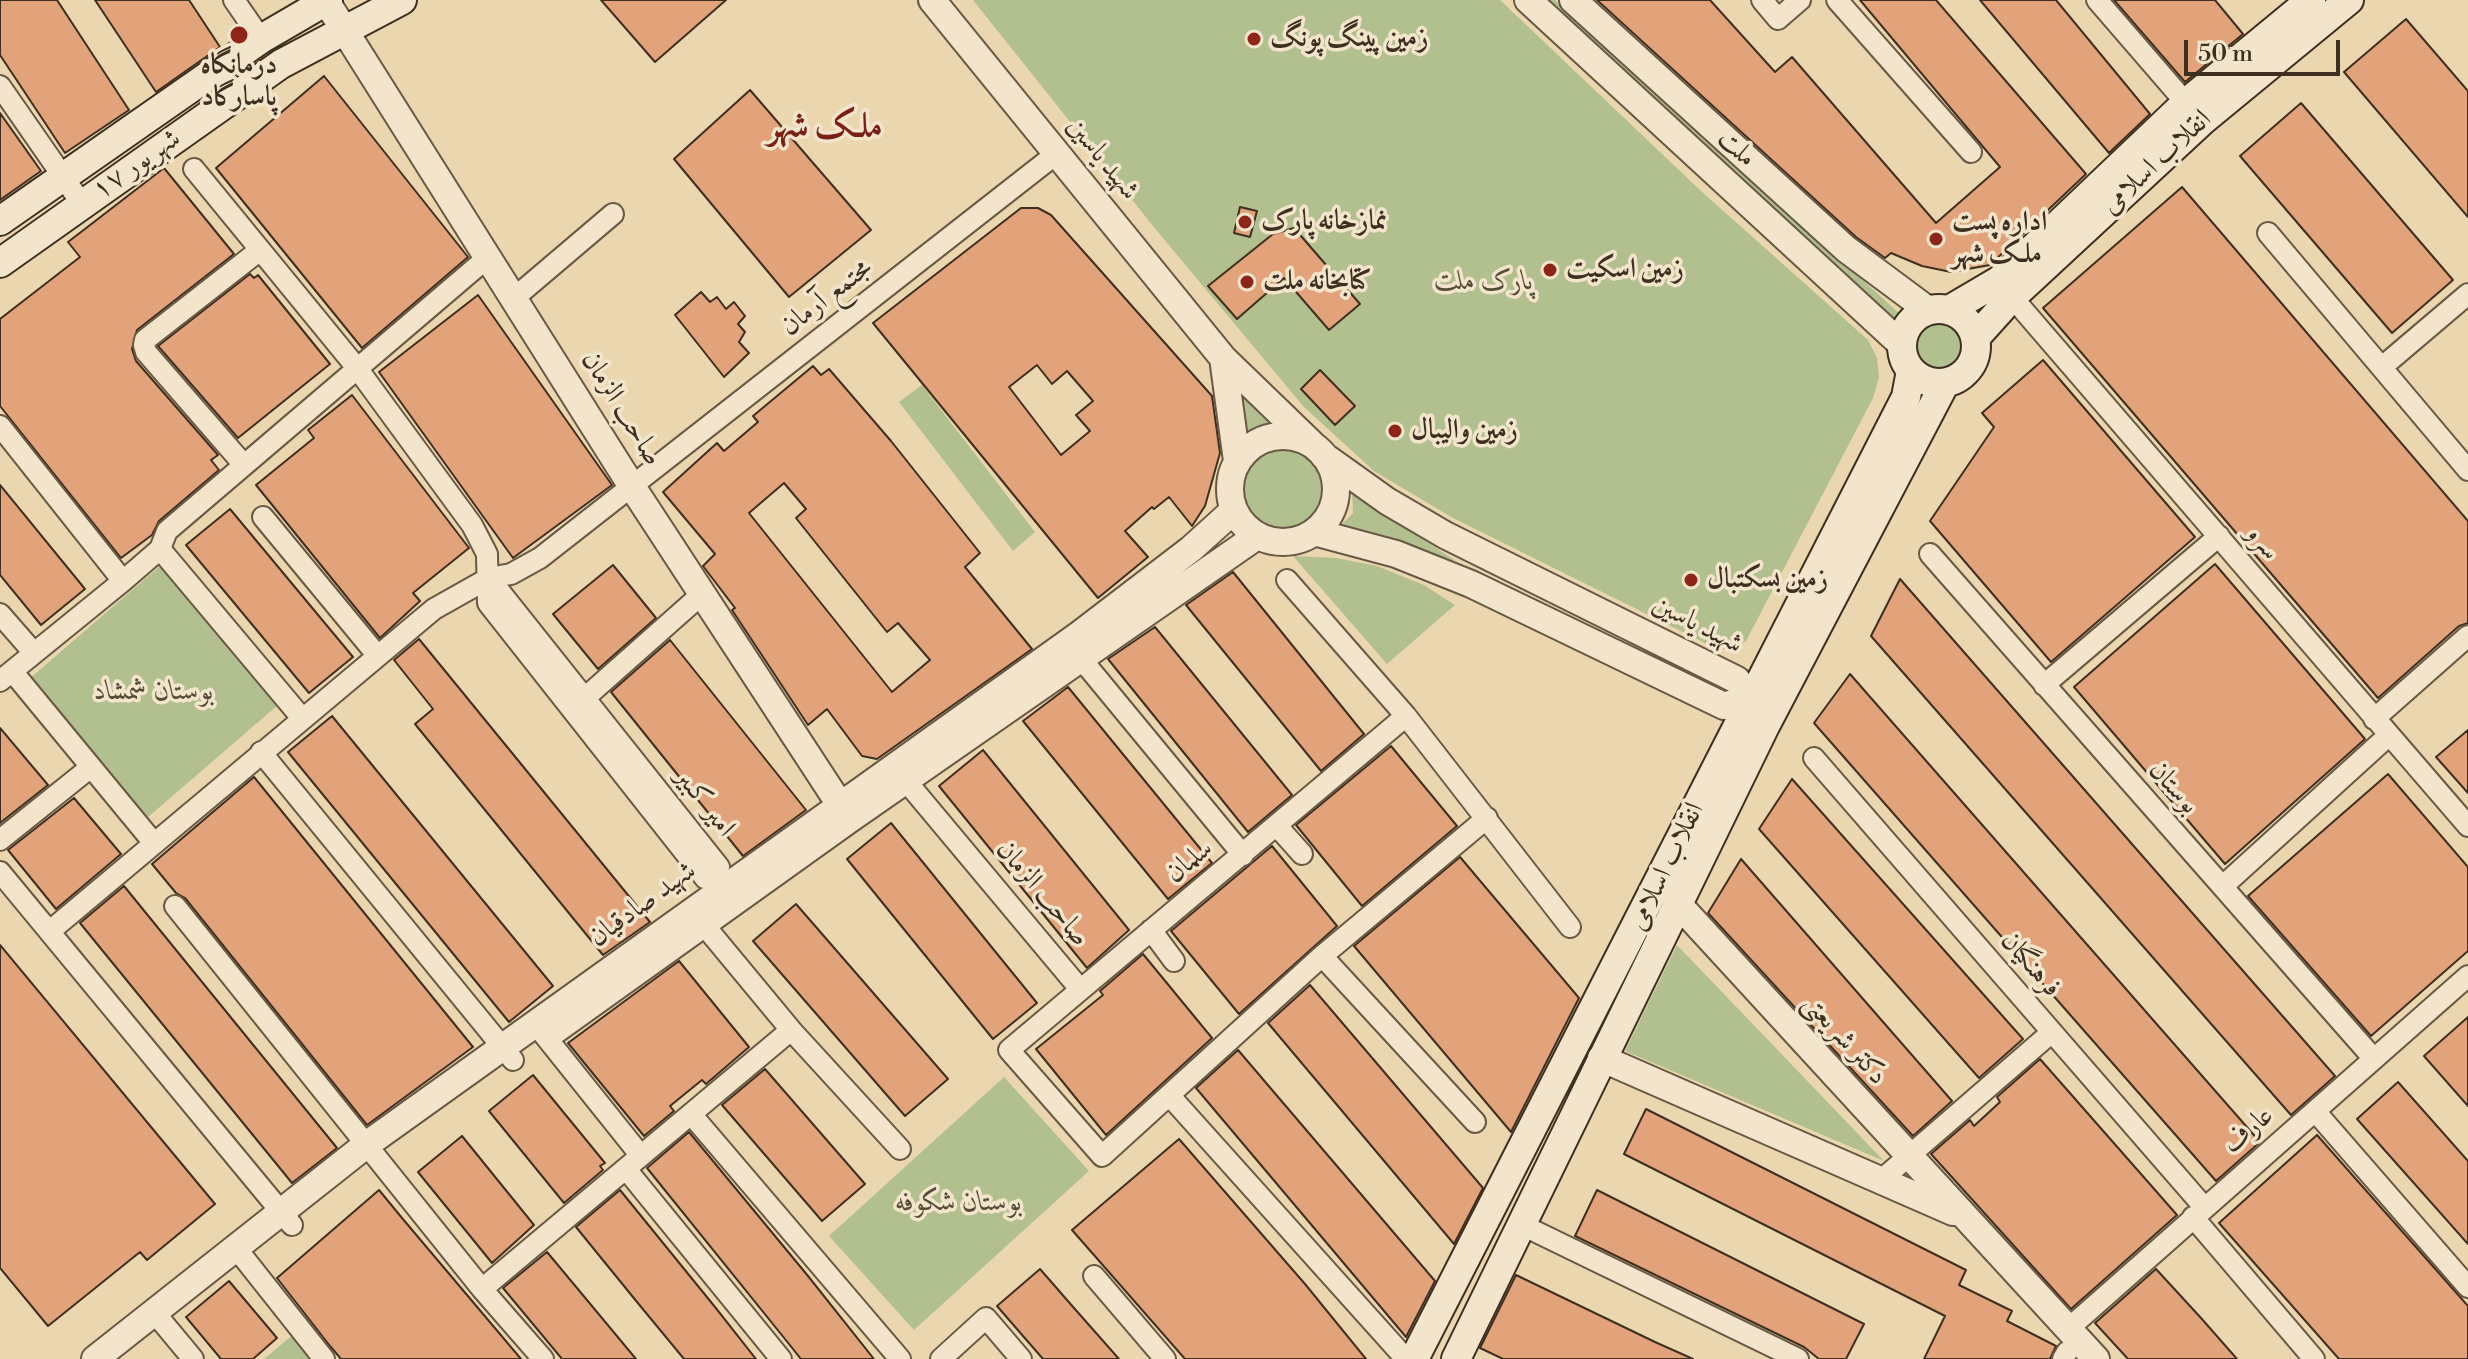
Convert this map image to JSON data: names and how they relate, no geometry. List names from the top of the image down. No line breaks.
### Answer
{"streets":{"main road":["انقلاب اسلامی","۱۷ شهریور"],"street":["ملت","شهید یاسین","مجتمع آرمان","صاحب الزمان","سرو","بوستان","امیر کبیر","سلمان","شهید صادقیان","فرهنگیان","دکتر شریعتی","عارف"]},"crossings":[["ملت","انقلاب اسلامی"],["شهید یاسین","انقلاب اسلامی"],["شهید یاسین","مجتمع آرمان"],["شهید یاسین","شهید صادقیان"],["انقلاب اسلامی","سرو"],["انقلاب اسلامی","دکتر شریعتی"],["۱۷ شهریور","صاحب الزمان"],["مجتمع آرمان","صاحب الزمان"],["مجتمع آرمان","امیر کبیر"],["صاحب الزمان","سلمان"],["صاحب الزمان","شهید صادقیان"],["بوستان","عارف"],["فرهنگیان","عارف"],["دکتر شریعتی","عارف"]],"districts":["ملک شهر"],"parks":["پارک ملت","بوستان شمشاد","بوستان شکوفه"],"places":["درمانگاه پاسارگاد","زمین پینگ پونگ","نمازخانه پارک","اداره پست ملک شهر","زمین اسکیت","کتابخانه ملت","زمین والیبال","زمین بسکتبال"],"scale_bar":"50 m"}
